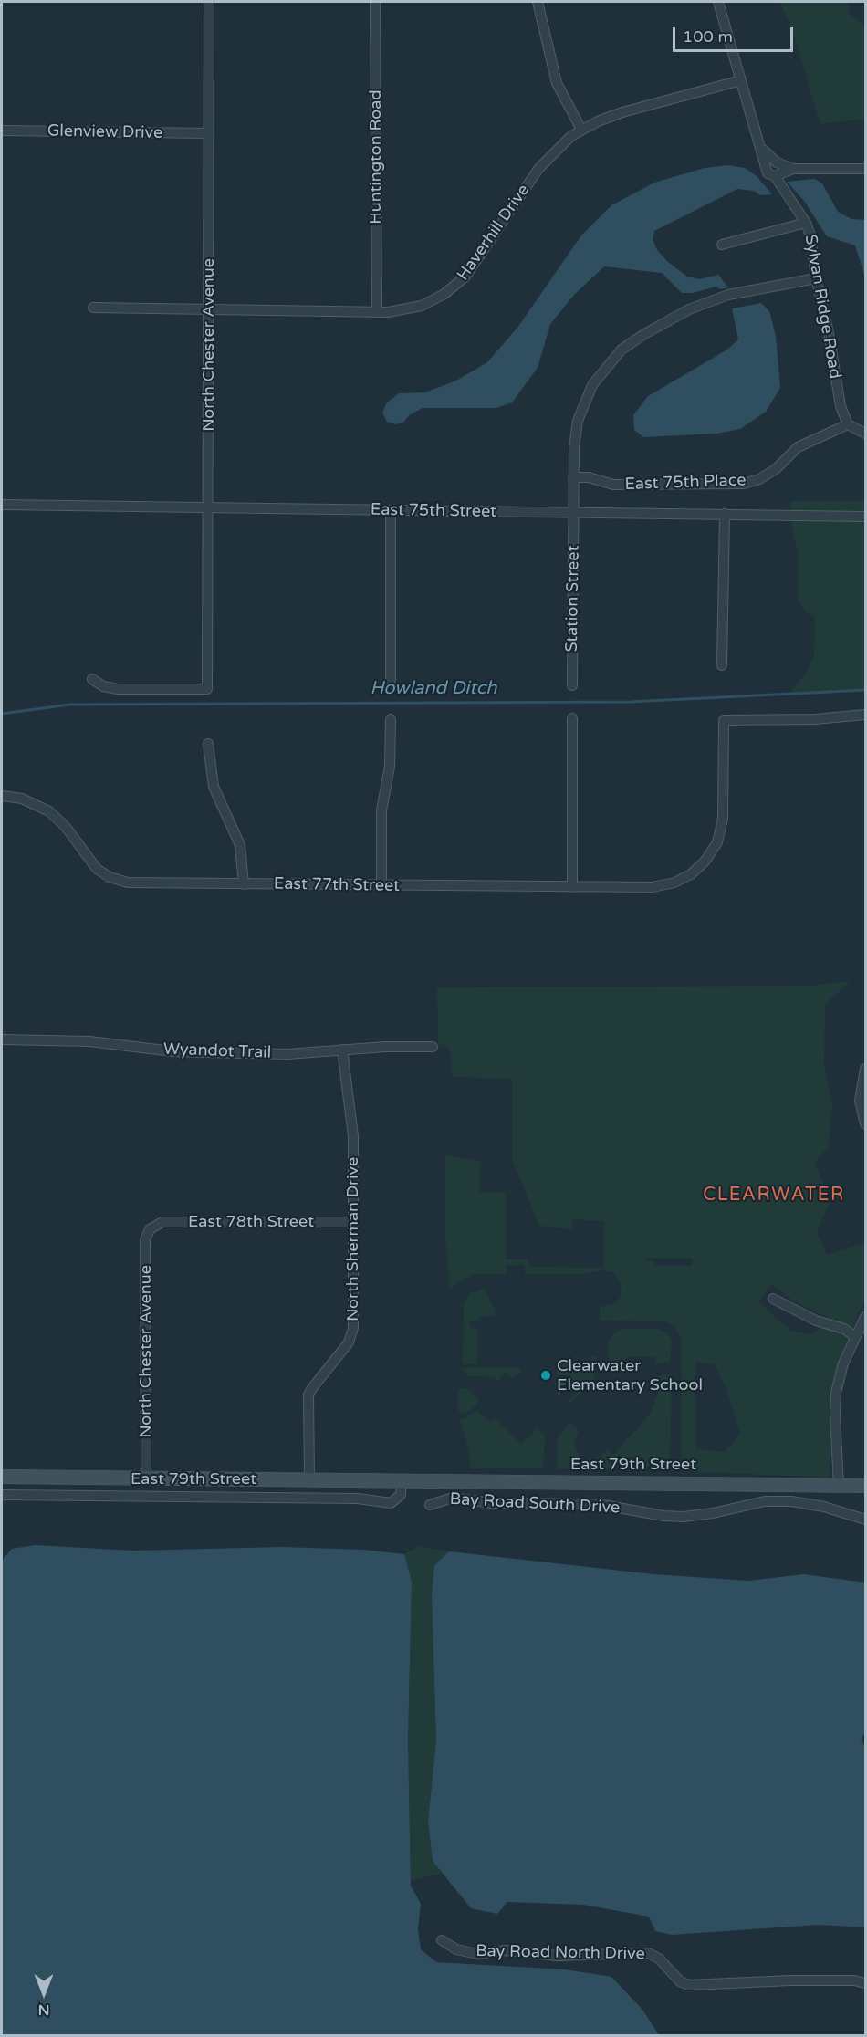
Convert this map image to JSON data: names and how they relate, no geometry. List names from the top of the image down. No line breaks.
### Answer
{"streets":{"street":["Glenview Drive","Huntington Road","Haverhill Drive","Sylvan Ridge Road","North Chester Avenue","East 75th Place","East 75th Street","Station Street","East 77th Street","Wyandot Trail","East 78th Street","North Sherman Drive","East 79th Street","Bay Road South Drive","Bay Road North Drive"]},"crossings":[["Glenview Drive","North Chester Avenue"],["Huntington Road","Haverhill Drive"],["Haverhill Drive","Sylvan Ridge Road"],["Haverhill Drive","North Chester Avenue"],["Sylvan Ridge Road","East 75th Place"],["Sylvan Ridge Road","Station Street"],["North Chester Avenue","East 75th Street"],["North Chester Avenue","East 78th Street"],["North Chester Avenue","East 79th Street"],["East 75th Place","Station Street"],["East 75th Street","Station Street"],["Wyandot Trail","North Sherman Drive"],["East 78th Street","North Sherman Drive"],["North Sherman Drive","East 79th Street"]],"districts":["CLEARWATER"],"water":["Howland Ditch"],"places":["Clearwater Elementary School"],"scale_bar":"100 m","north":"bottom"}
